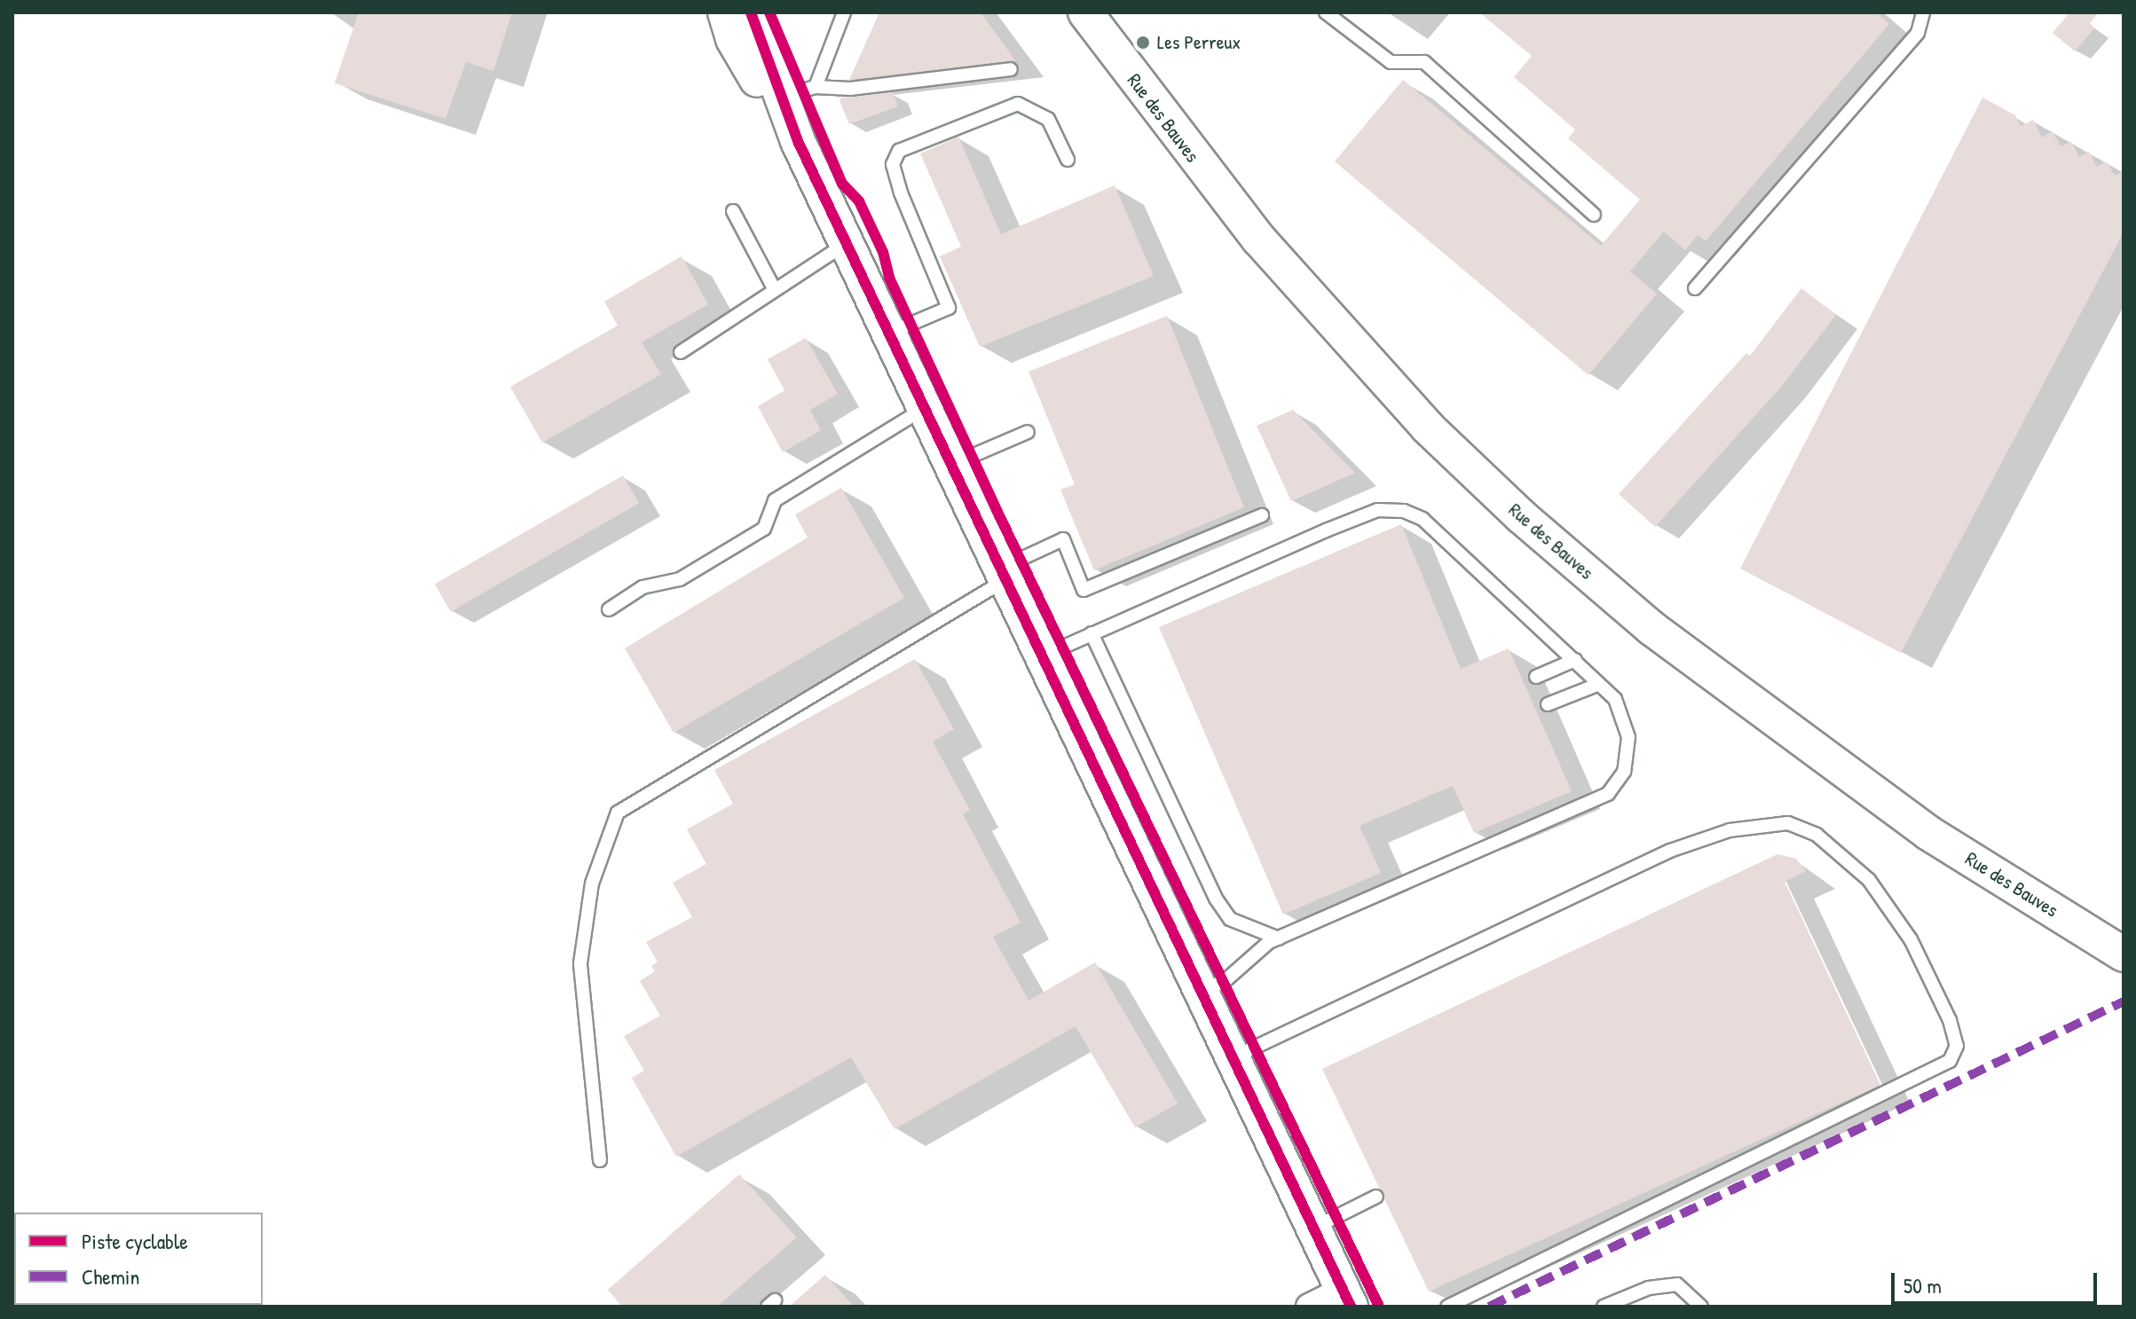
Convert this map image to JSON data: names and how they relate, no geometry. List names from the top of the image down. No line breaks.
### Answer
{"streets":{"street":["Rue des Bauves"]},"places":["Les Perreux"],"legend":["Piste cyclable","Chemin"],"scale_bar":"50 m"}
